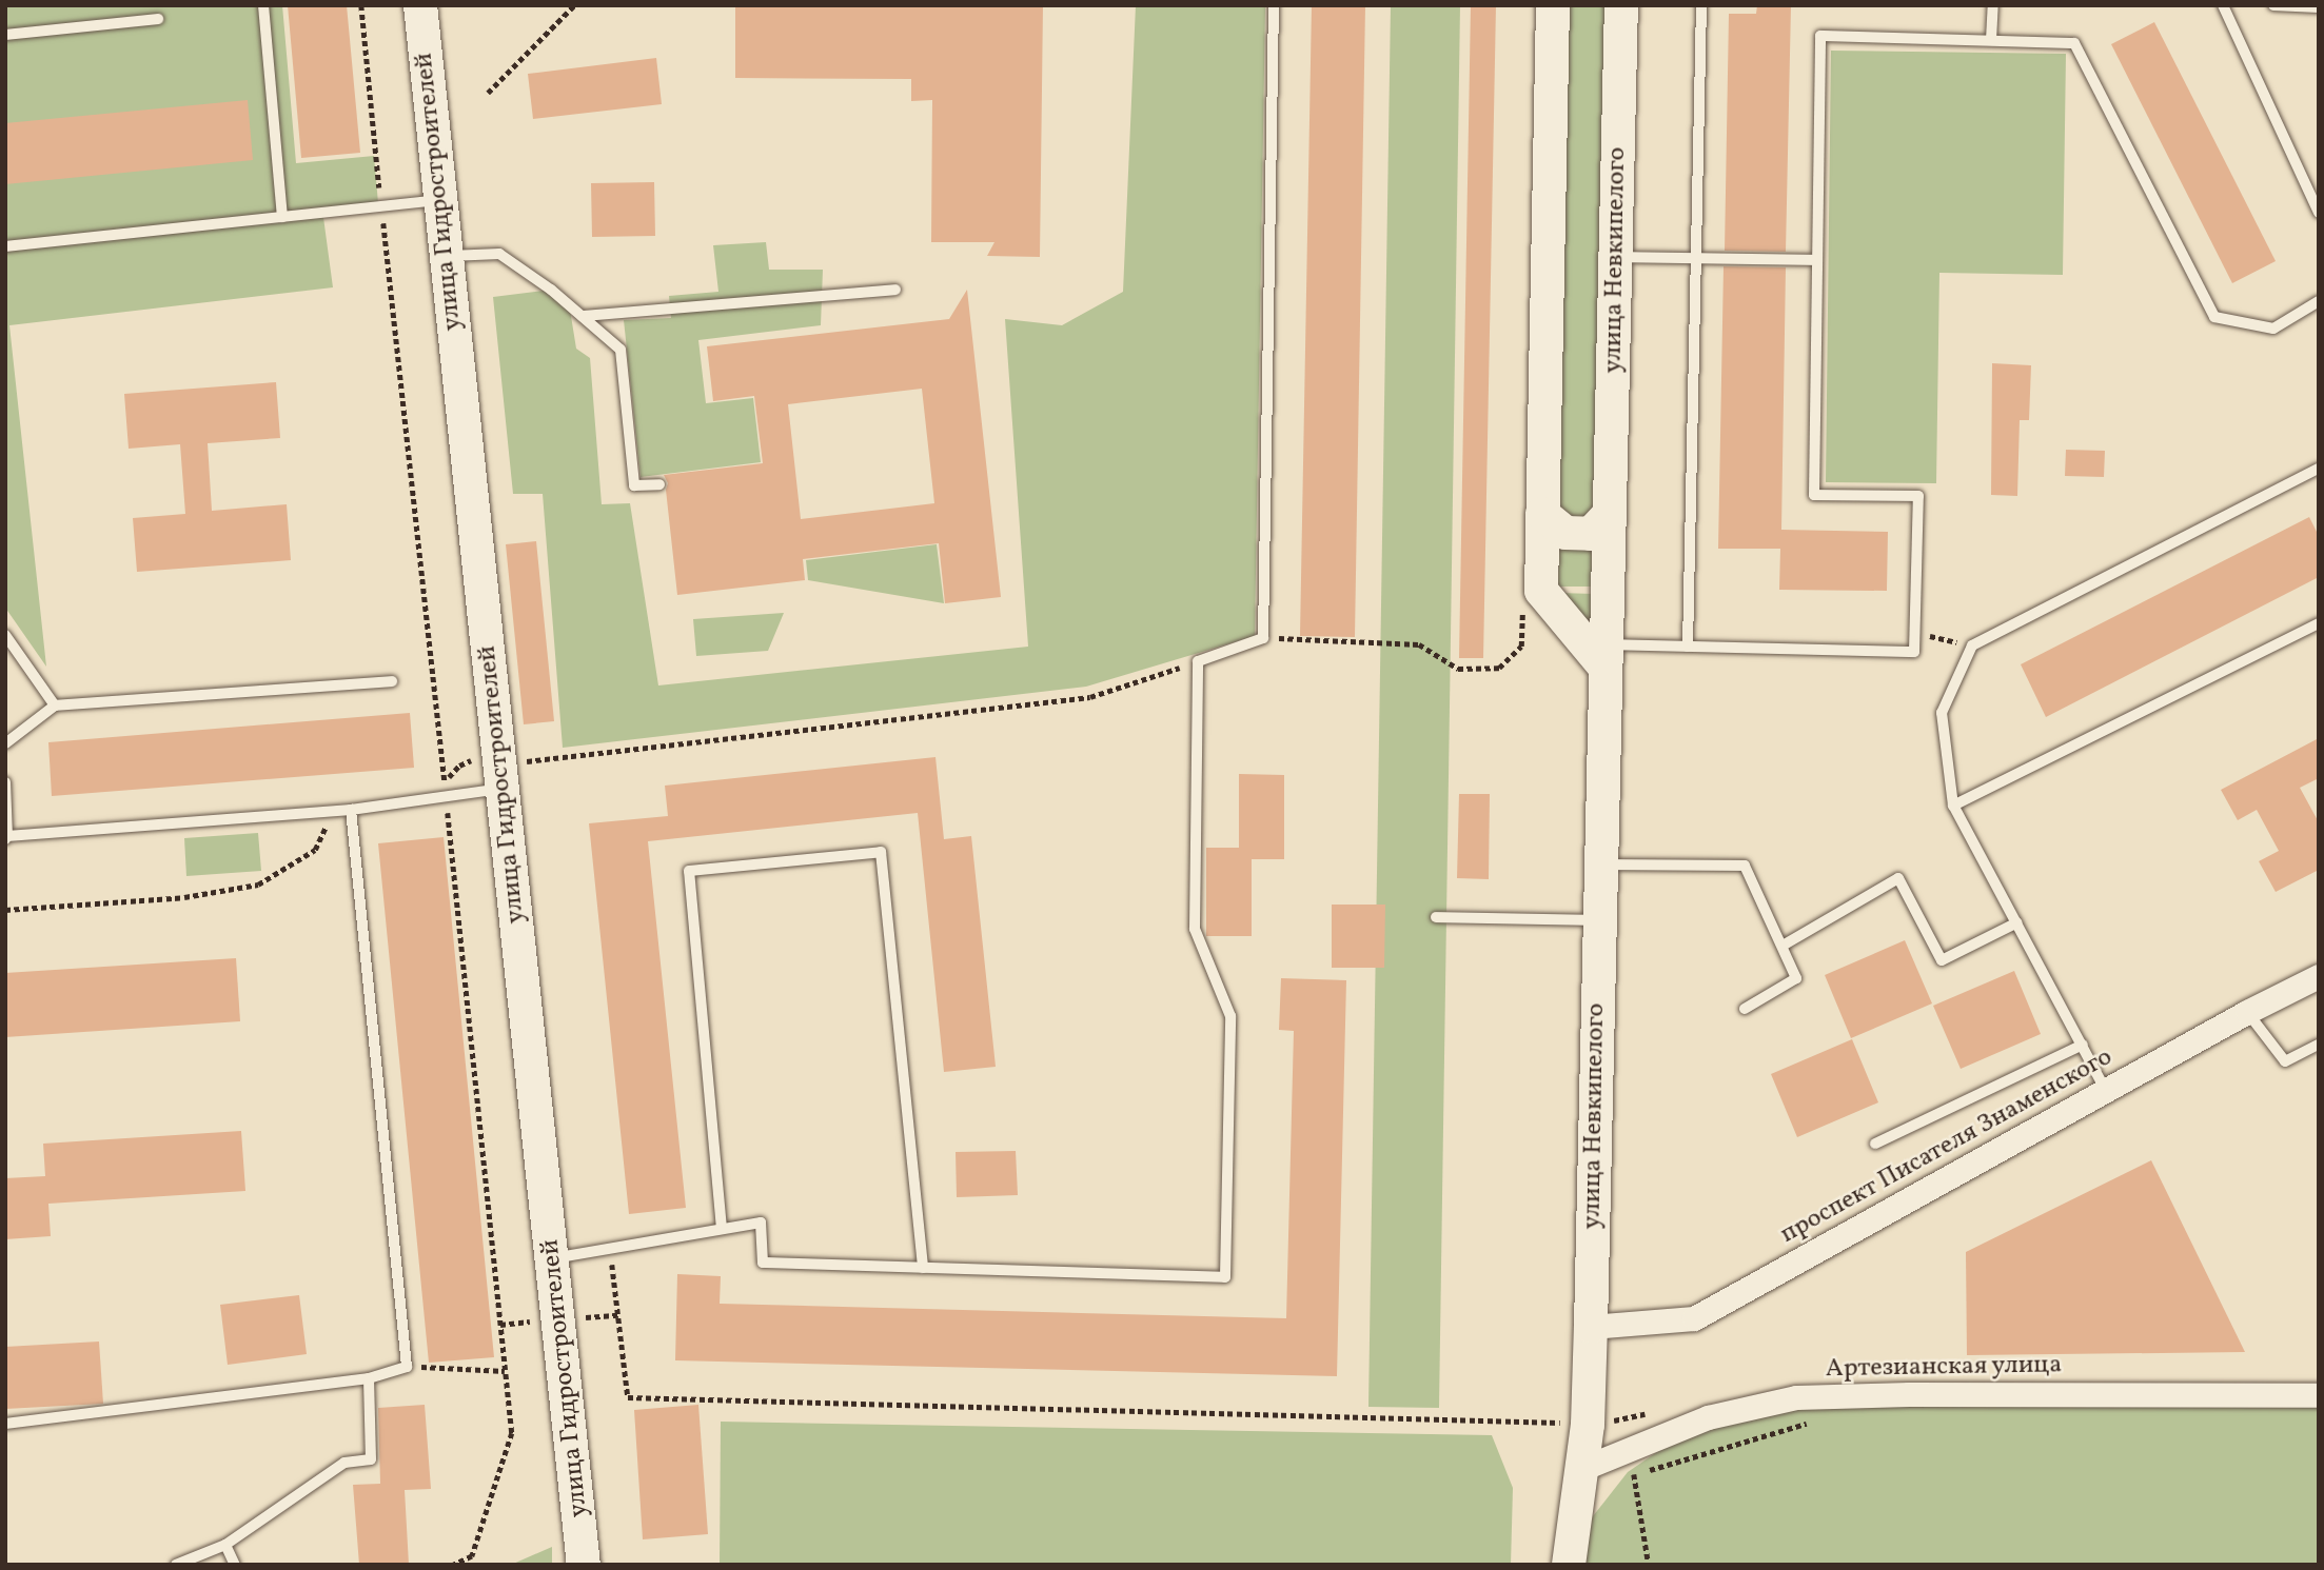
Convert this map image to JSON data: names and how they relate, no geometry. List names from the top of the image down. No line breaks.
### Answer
{"streets":{"street":["улица Гидростроителей","улица Невкипелого","проспект Писателя Знаменского","Артезианская улица"]},"crossings":[["улица Невкипелого","проспект Писателя Знаменского"],["улица Невкипелого","Артезианская улица"]]}
